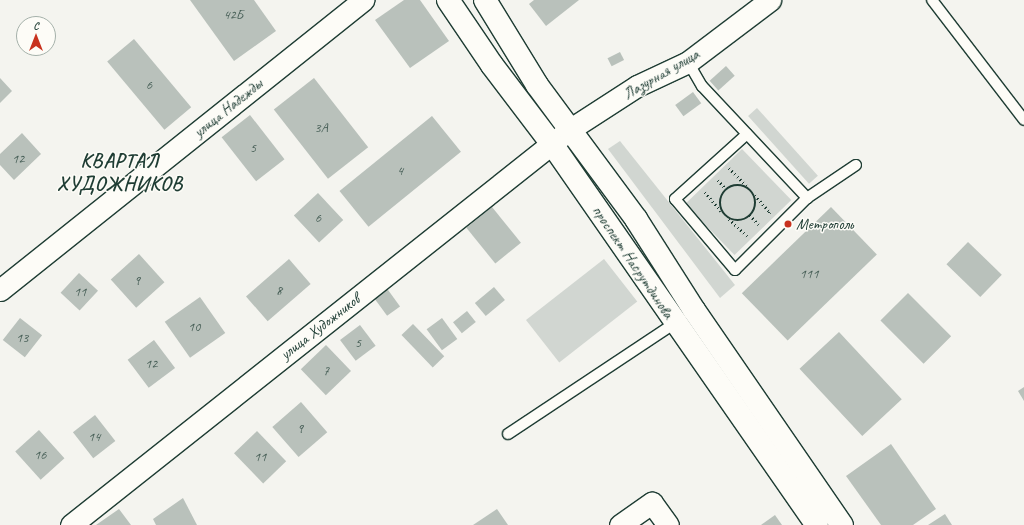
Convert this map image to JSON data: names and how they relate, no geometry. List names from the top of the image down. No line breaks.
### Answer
{"streets":{"main road":["проспект Насрутдинова"],"street":["Лазурная улица","улица Надежды","улица Художников"]},"crossings":[["Лазурная улица","проспект Насрутдинова"],["Лазурная улица","улица Художников"],["проспект Насрутдинова","улица Художников"]],"districts":["КВАРТАЛ ХУДОЖНИКОВ"],"places":["Метрополь"],"house_numbers":["42Б","6","3А","5","12","4","6","111","9","8","11","10","13","5","12","7","9","14","16","11"],"north":"top"}
